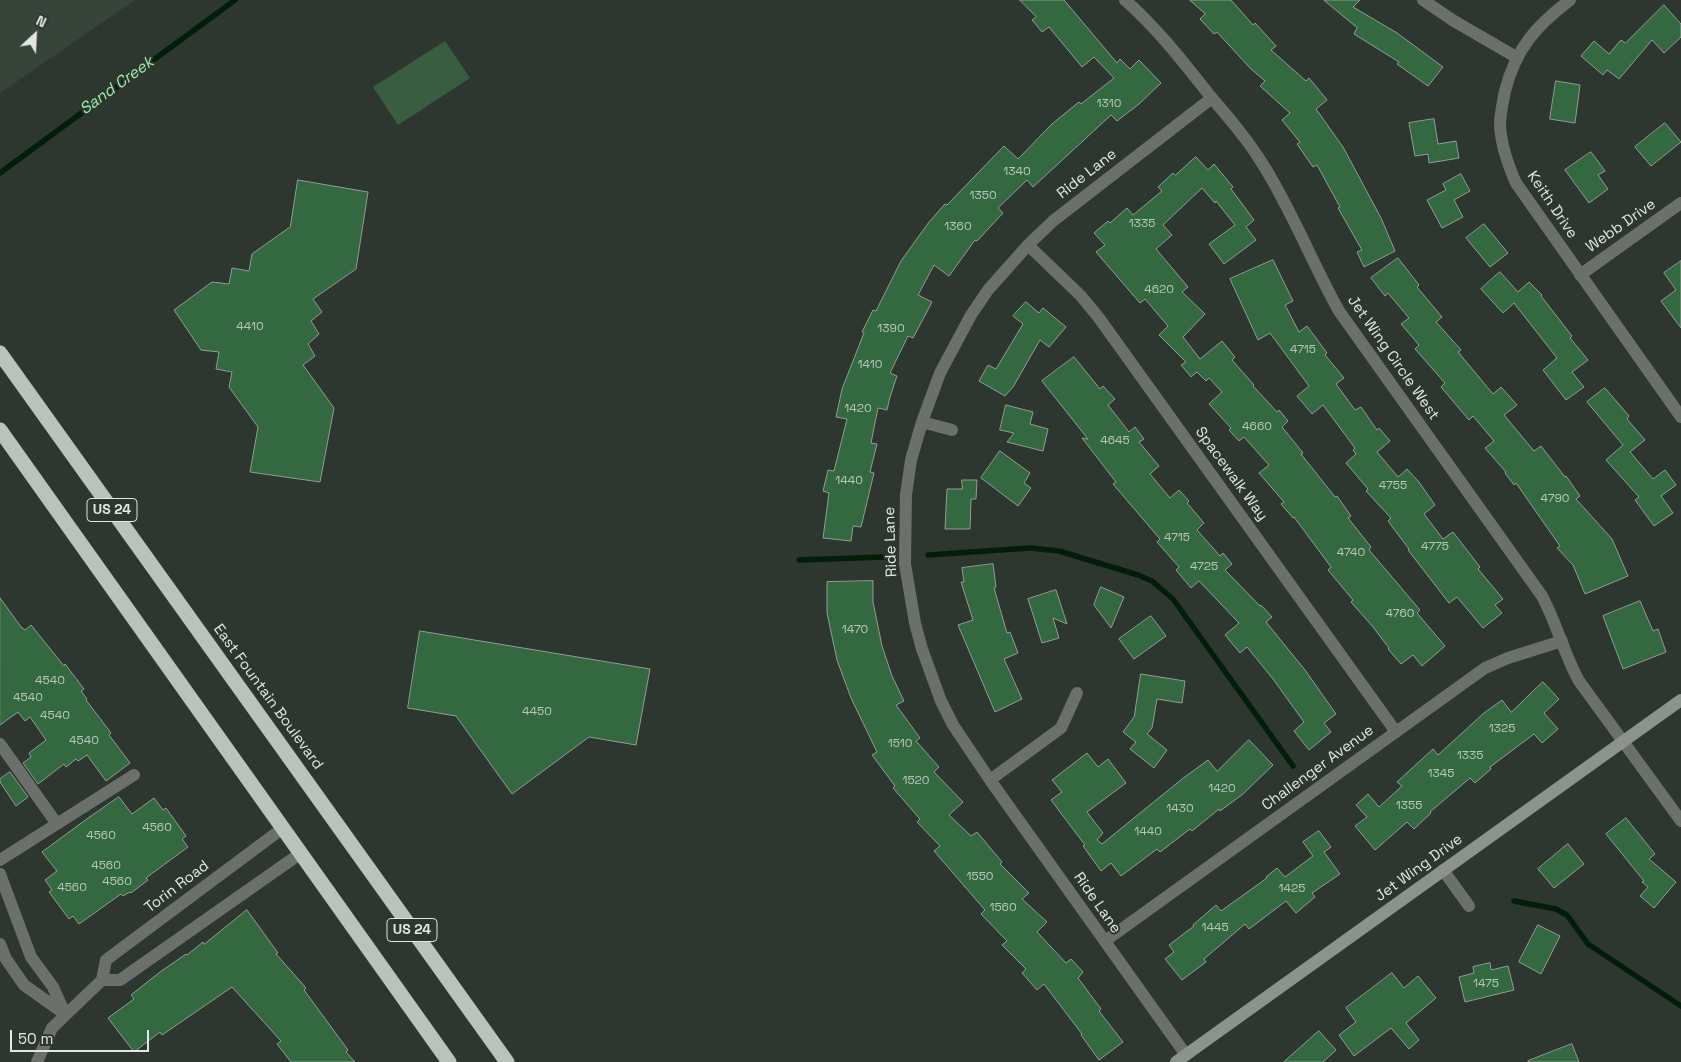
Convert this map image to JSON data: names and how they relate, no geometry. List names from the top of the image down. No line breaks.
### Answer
{"streets":{"highway":["US 24","East Fountain Boulevard"],"main road":["Jet Wing Drive"],"street":["Ride Lane","Keith Drive","Webb Drive","Jet Wing Circle West","Spacewalk Way","Challenger Avenue","Torin Road"]},"crossings":[["Ride Lane","Jet Wing Circle West"],["Ride Lane","Spacewalk Way"],["Ride Lane","Challenger Avenue"],["Ride Lane","Jet Wing Drive"],["Keith Drive","Webb Drive"],["Jet Wing Circle West","Challenger Avenue"],["Jet Wing Circle West","Jet Wing Drive"],["Spacewalk Way","Challenger Avenue"],["US 24","Torin Road"]],"water":["Sand Creek"],"house_numbers":["1310","1340","1350","1335","1360","4620","4410","1390","4715","1410","1420","4660","4645","1440","4755","4790","4715","4775","4740","4725","4760","1470","4540","4540","4450","4540","1325","4540","1510","1335","1345","1520","1420","1355","1430","4560","1440","4560","4560","1550","4560","4560","1425","1560","1445","1475"],"scale_bar":"50 m","north":"top right"}
